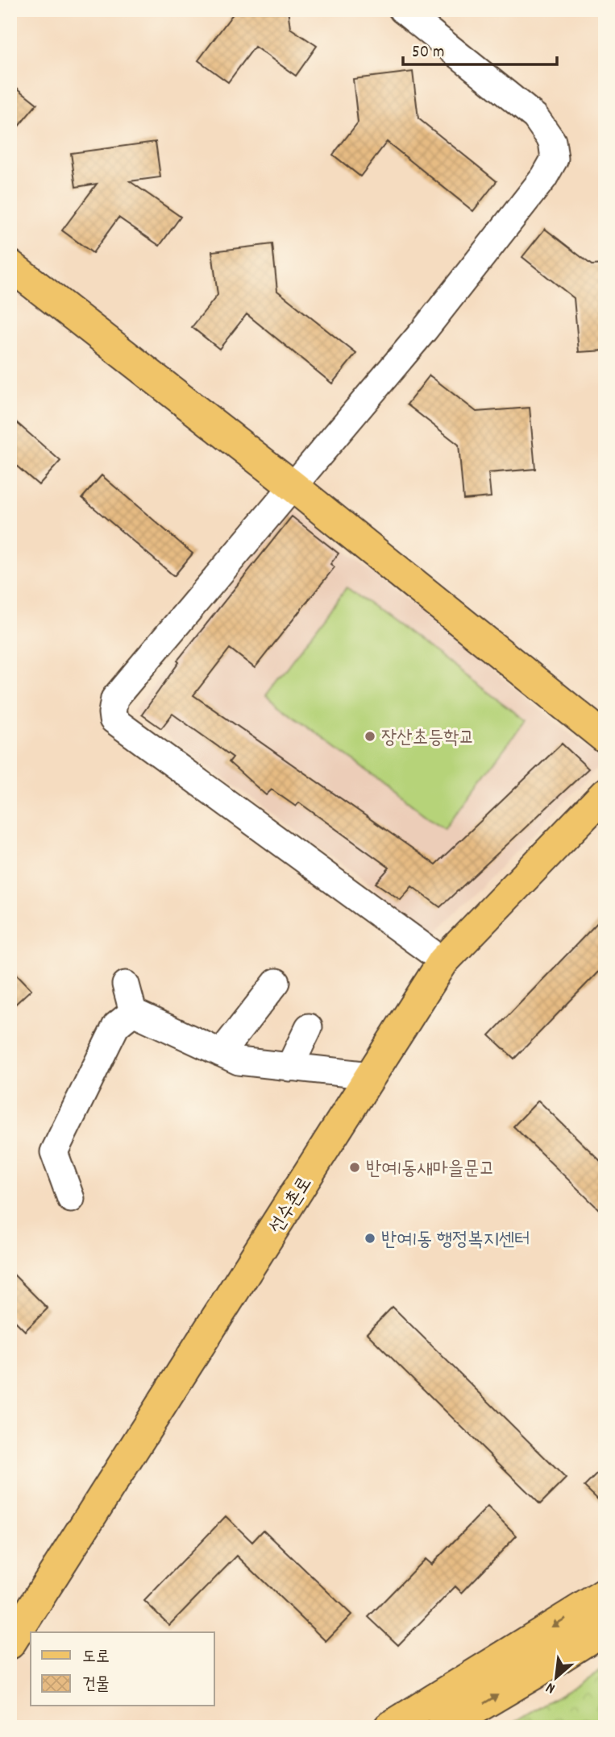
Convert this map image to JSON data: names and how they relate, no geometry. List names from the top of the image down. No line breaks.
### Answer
{"streets":{"main road":["선수촌로"]},"places":["장산초등학교","반여1동새마을문고","반여1동 행정복지센터"],"legend":["도로","건물"],"scale_bar":"50 m","north":"bottom left"}
